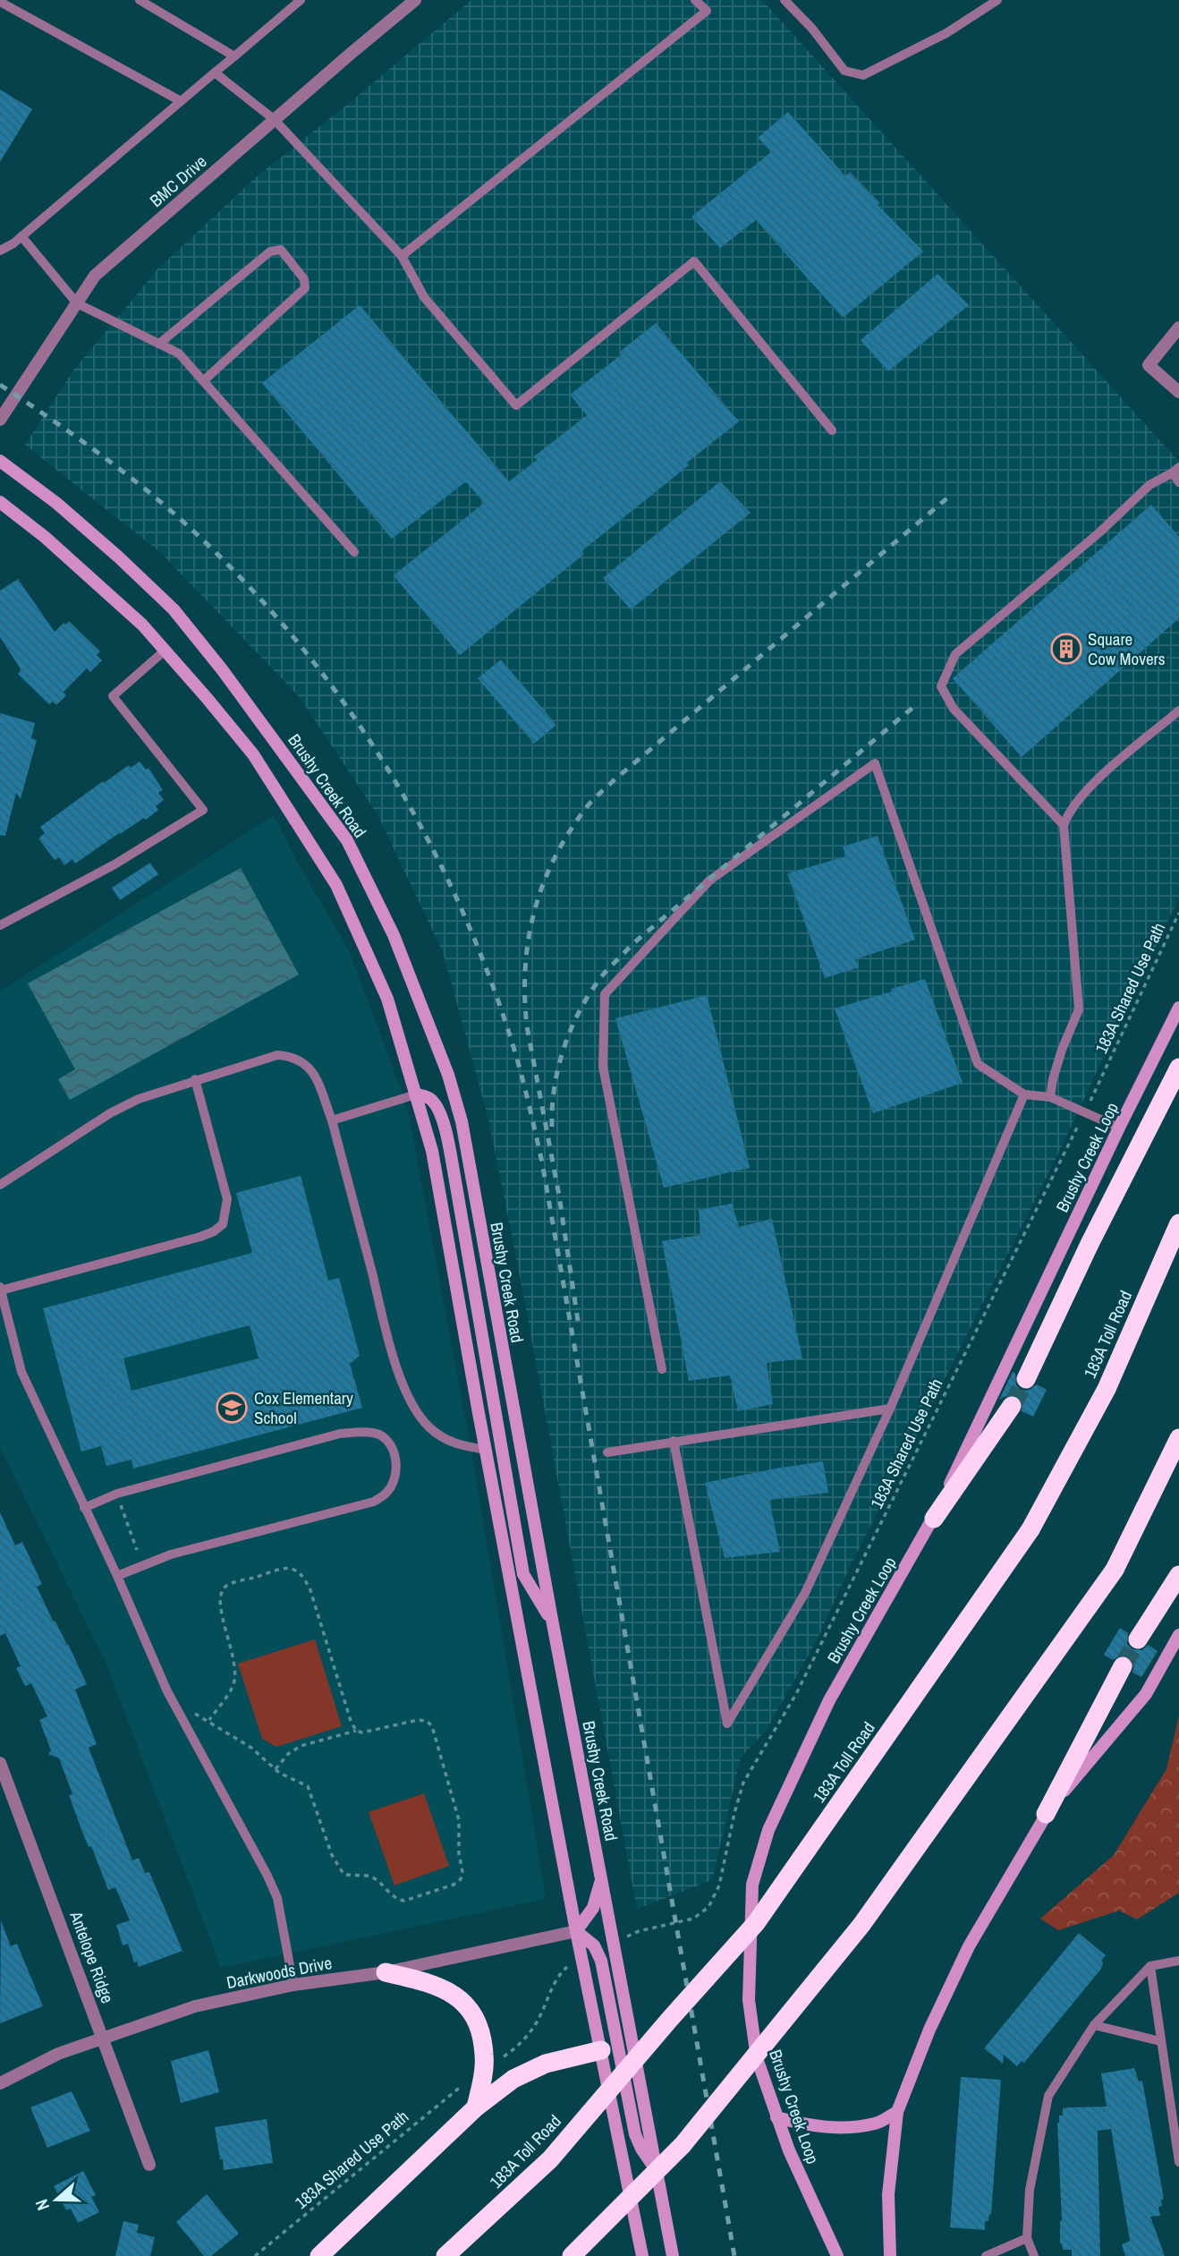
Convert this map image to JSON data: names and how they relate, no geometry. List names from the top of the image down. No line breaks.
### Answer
{"streets":{"highway":["183A Toll Road"],"main road":["Brushy Creek Road","Brushy Creek Loop"],"street":["BMC Drive","Antelope Ridge","Darkwoods Drive"],"path":["183A Shared Use Path"]},"crossings":[["Antelope Ridge","Darkwoods Drive"]],"places":{"building":["Square Cow Movers"],"school or university":["Cox Elementary School"]},"north":"left"}
